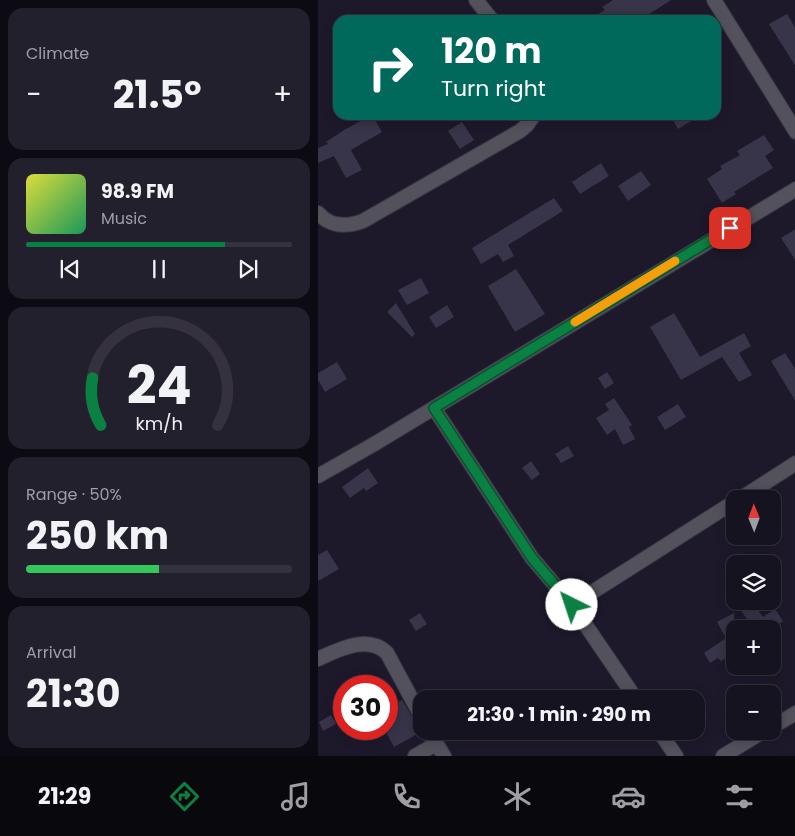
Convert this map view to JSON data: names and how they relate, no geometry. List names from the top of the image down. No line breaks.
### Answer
{"north":"top","page":{"tile":["Climate",["Range · 50%","250 km"],["Arrival","21:30"]],"turn":["120 m","Turn right"],"heat":["−","21.5°","+"],"song":["98.9 FM","Music"],"map_buttons":["+","−"],"limit":"30","trip":"21:30 · 1 min · 290 m","tabs":"21:29","gauge":["24","km/h"]}}
